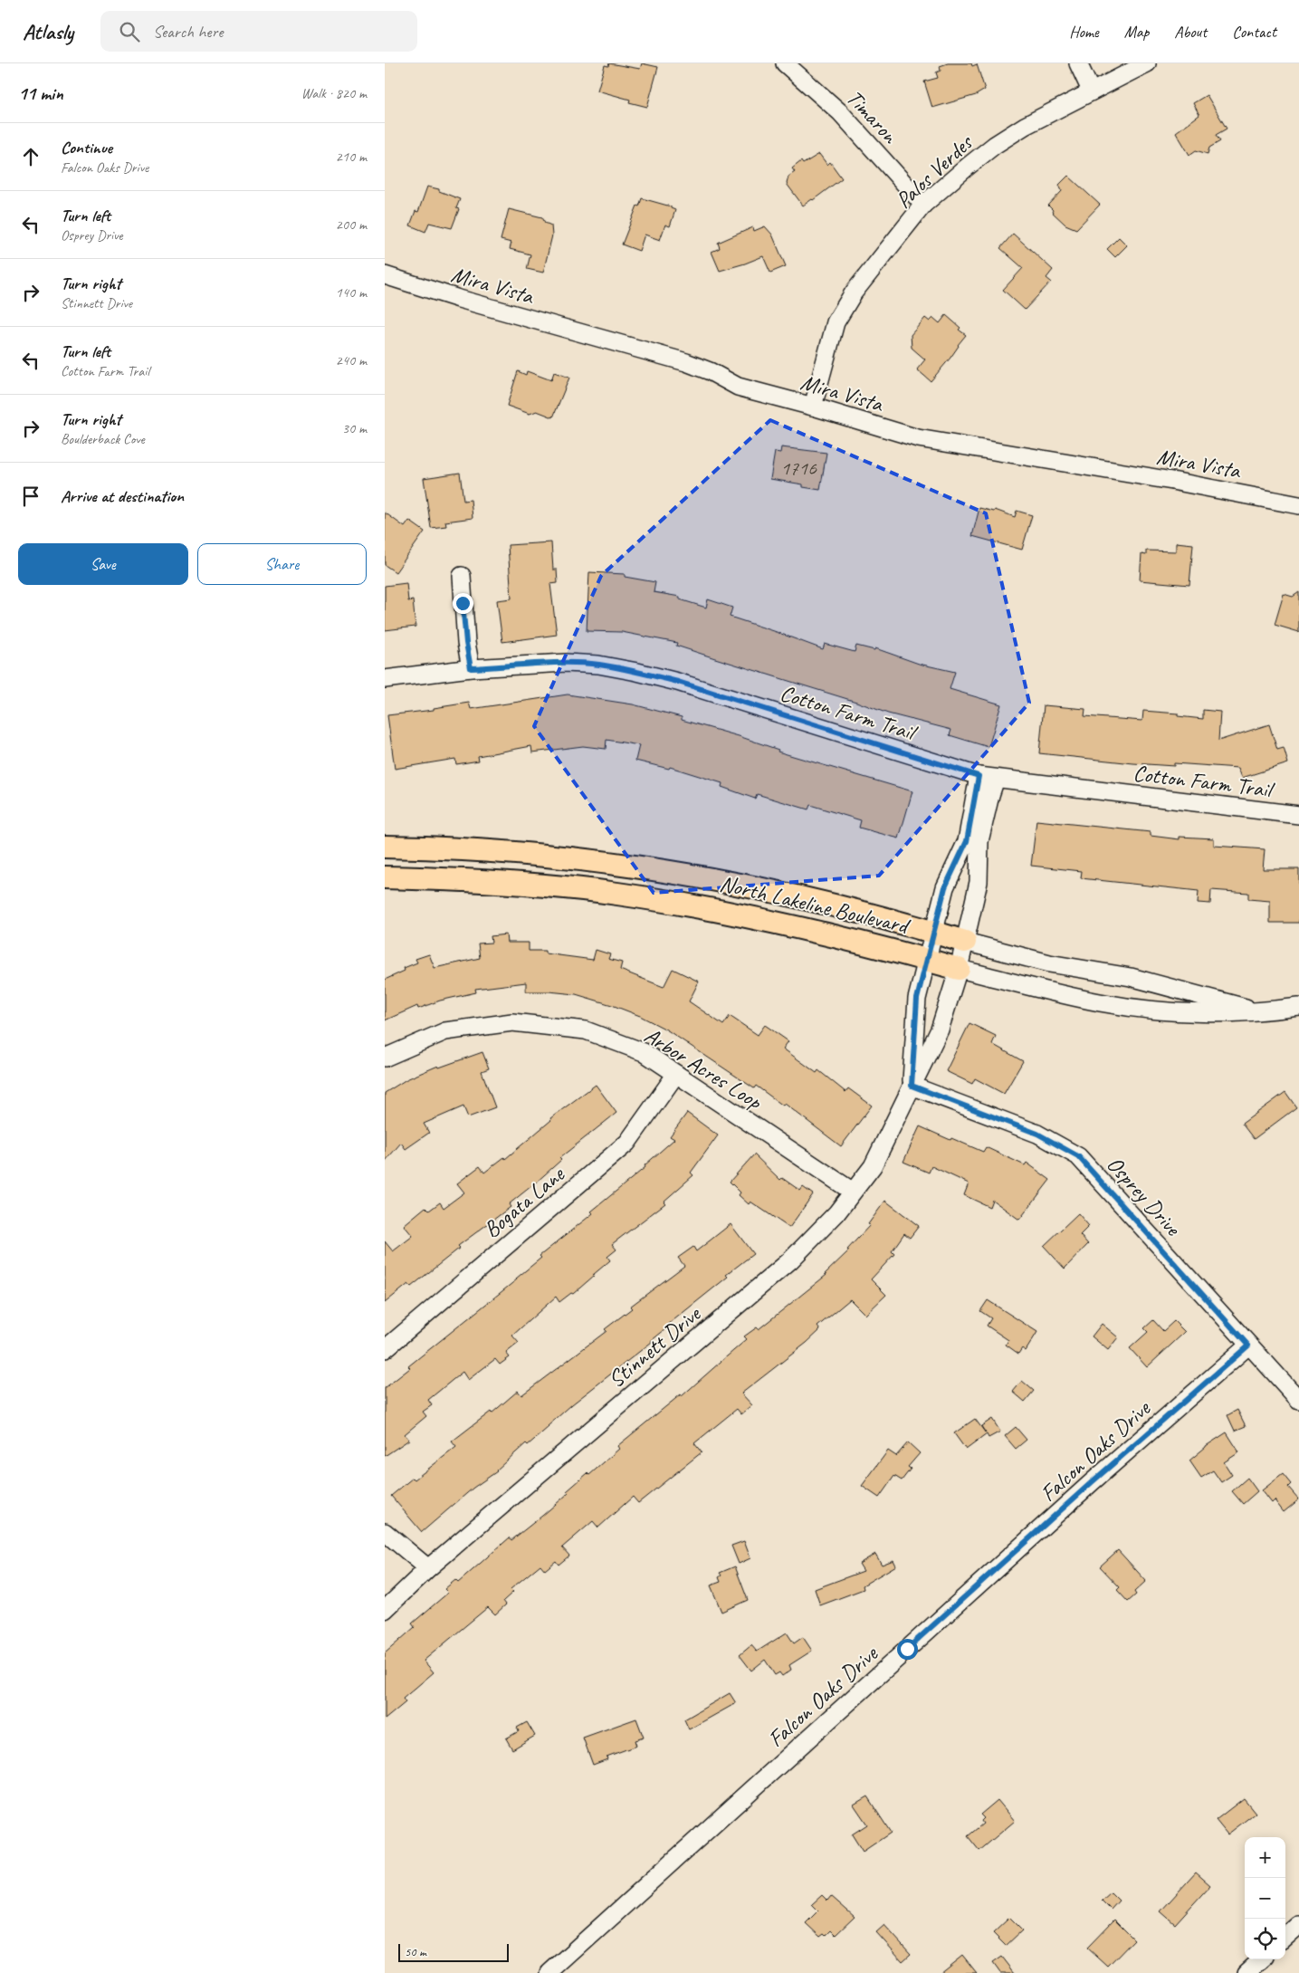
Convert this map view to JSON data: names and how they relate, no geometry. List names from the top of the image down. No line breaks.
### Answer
{"streets":{"main road":["North Lakeline Boulevard"],"street":["Timaron","Palos Verdes","Mira Vista","Cotton Farm Trail","Arbor Acres Loop","Osprey Drive","Bogata Lane","Stinnett Drive","Falcon Oaks Drive"]},"crossings":[["Timaron","Palos Verdes"],["Palos Verdes","Mira Vista"],["Cotton Farm Trail","Stinnett Drive"],["North Lakeline Boulevard","Stinnett Drive"],["Arbor Acres Loop","Bogata Lane"],["Arbor Acres Loop","Stinnett Drive"],["Osprey Drive","Stinnett Drive"],["Osprey Drive","Falcon Oaks Drive"]],"house_numbers":["1716"],"scale_bar":"50 m","page":{"header":"Atlasly","search":"Search here","nav":["Home","Map","About","Contact"],"heading":["11 min","Walk · 820 m"],"list":[["Continue","Falcon Oaks Drive","210 m"],["Turn left","Osprey Drive","200 m"],["Turn right","Stinnett Drive","140 m"],["Turn left","Cotton Farm Trail","240 m"],["Turn right","Boulderback Cove","30 m"],"Arrive at destination"],"buttons":["Save","Share"],"map_buttons":["+","−"],"scale":"50 m"}}
